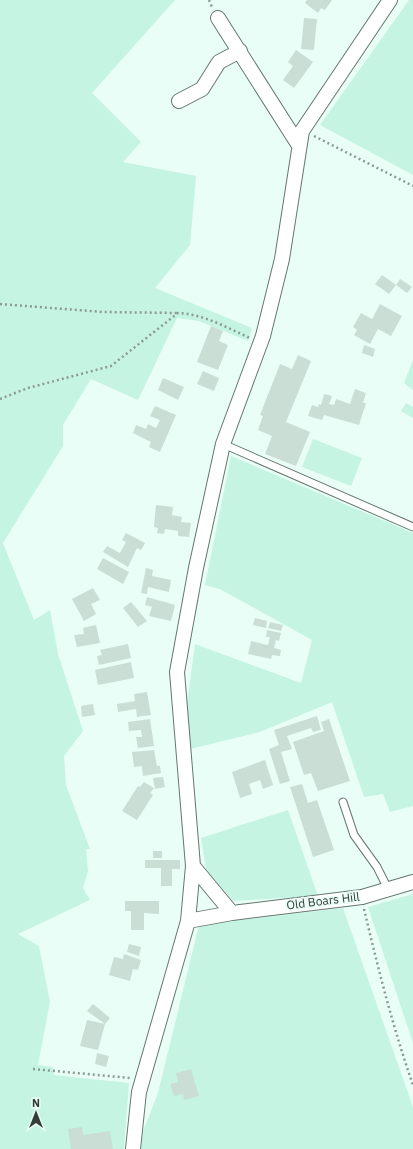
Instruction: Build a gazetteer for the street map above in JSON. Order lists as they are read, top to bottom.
{
  "streets": {
    "street": ["Old Boars Hill"]
  },
  "north": "top"
}
